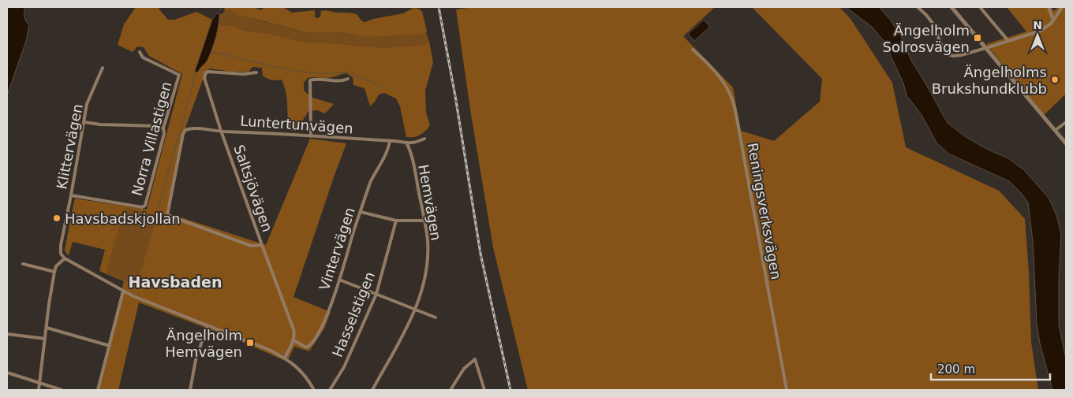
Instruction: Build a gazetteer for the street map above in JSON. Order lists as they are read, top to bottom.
{
  "streets": {
    "street": [
      "Luntertunvägen",
      "Norra Villastigen",
      "Klittervägen",
      "Saltsjövägen",
      "Hemvägen",
      "Reningsverksvägen",
      "Vintervägen",
      "Hasselstigen"
    ]
  },
  "crossings": [
    ["Luntertunvägen", "Saltsjövägen"],
    ["Luntertunvägen", "Hemvägen"],
    ["Luntertunvägen", "Vintervägen"],
    ["Norra Villastigen", "Klittervägen"],
    ["Saltsjövägen", "Vintervägen"]
  ],
  "districts": ["Havsbaden"],
  "places": {
    "transit": ["Ängelholm Solrosvägen", "Ängelholm Hemvägen"],
    "other": ["Ängelholms Brukshundklubb", "Havsbadskjollan"]
  },
  "scale_bar": "200 m",
  "north": "top"
}
